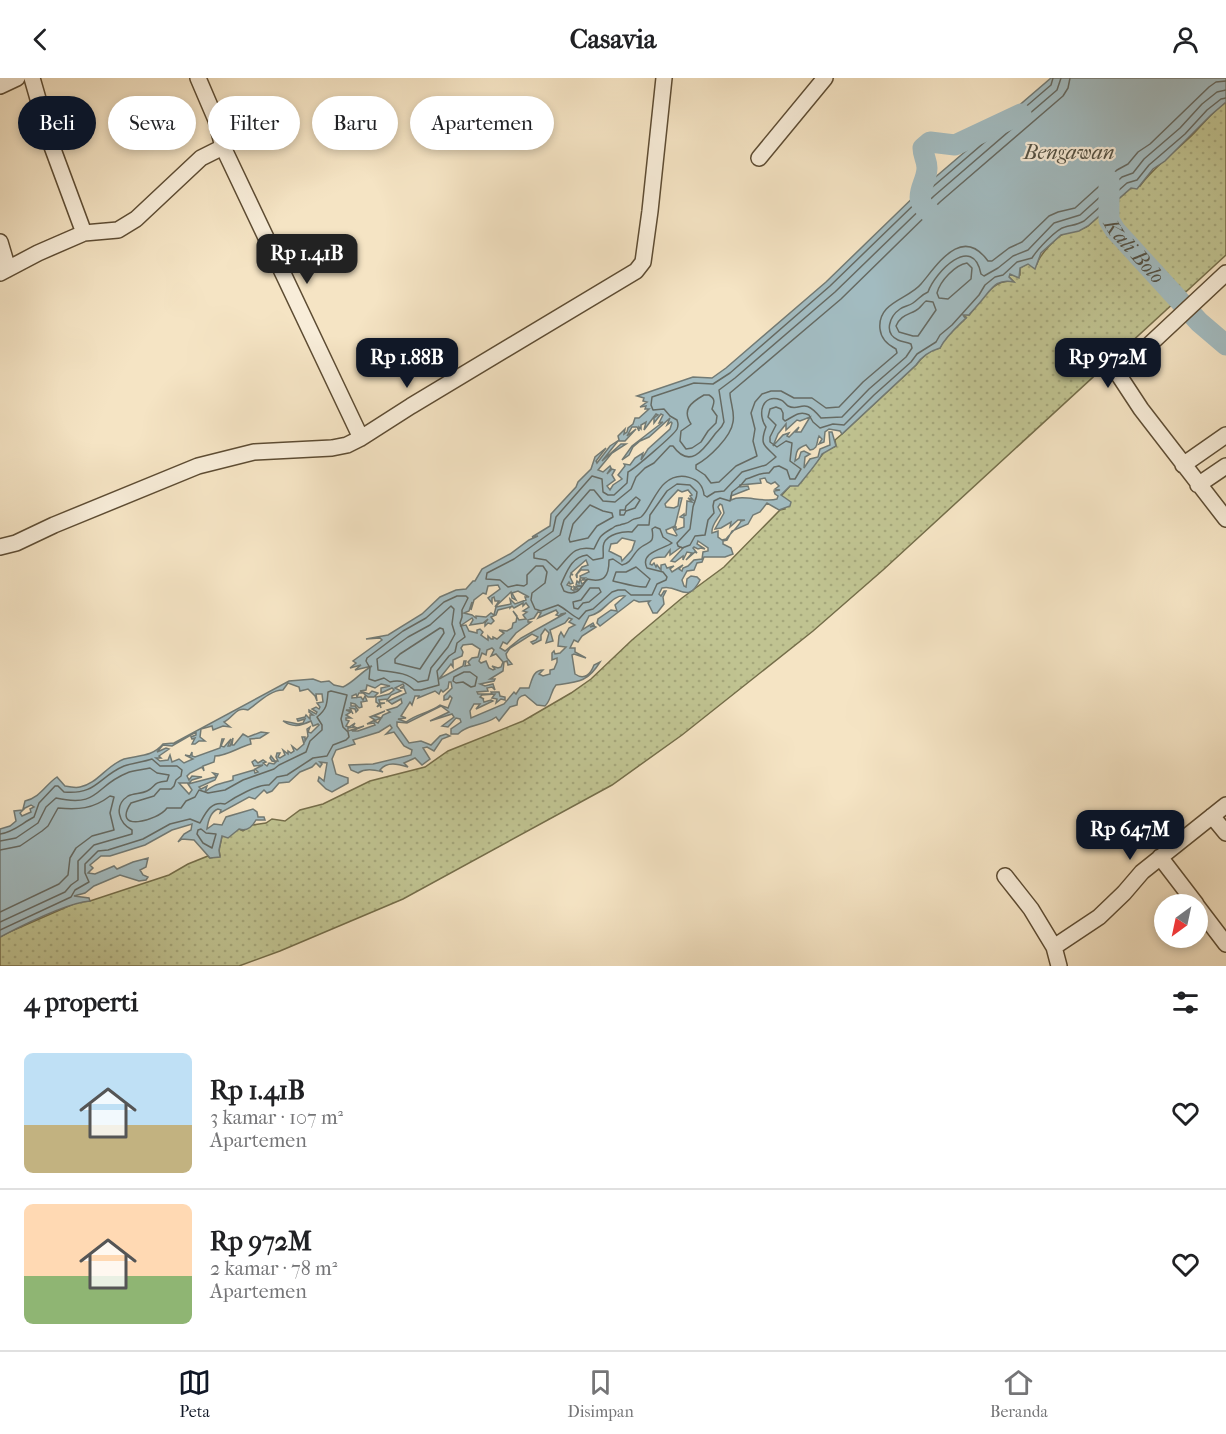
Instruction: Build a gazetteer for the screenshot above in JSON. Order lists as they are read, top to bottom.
{
  "water": ["Bengawan", "Kali Bolo"],
  "north": "bottom left",
  "page": {
    "header": "Casavia",
    "chip": [
      "Beli",
      "Sewa",
      "Filter",
      "Baru",
      "Apartemen"
    ],
    "price": [
      "Rp 1.41B",
      "Rp 1.88B",
      "Rp 972M",
      "Rp 647M"
    ],
    "heading": "4 properti",
    "list": [
      {
        "name": "Rp 1.41B",
        "note": "3 kamar · 107 m² · Apartemen"
      },
      {
        "name": "Rp 972M",
        "note": "2 kamar · 78 m² · Apartemen"
      }
    ],
    "tabs": ["Peta", "Disimpan", "Beranda"]
  }
}
